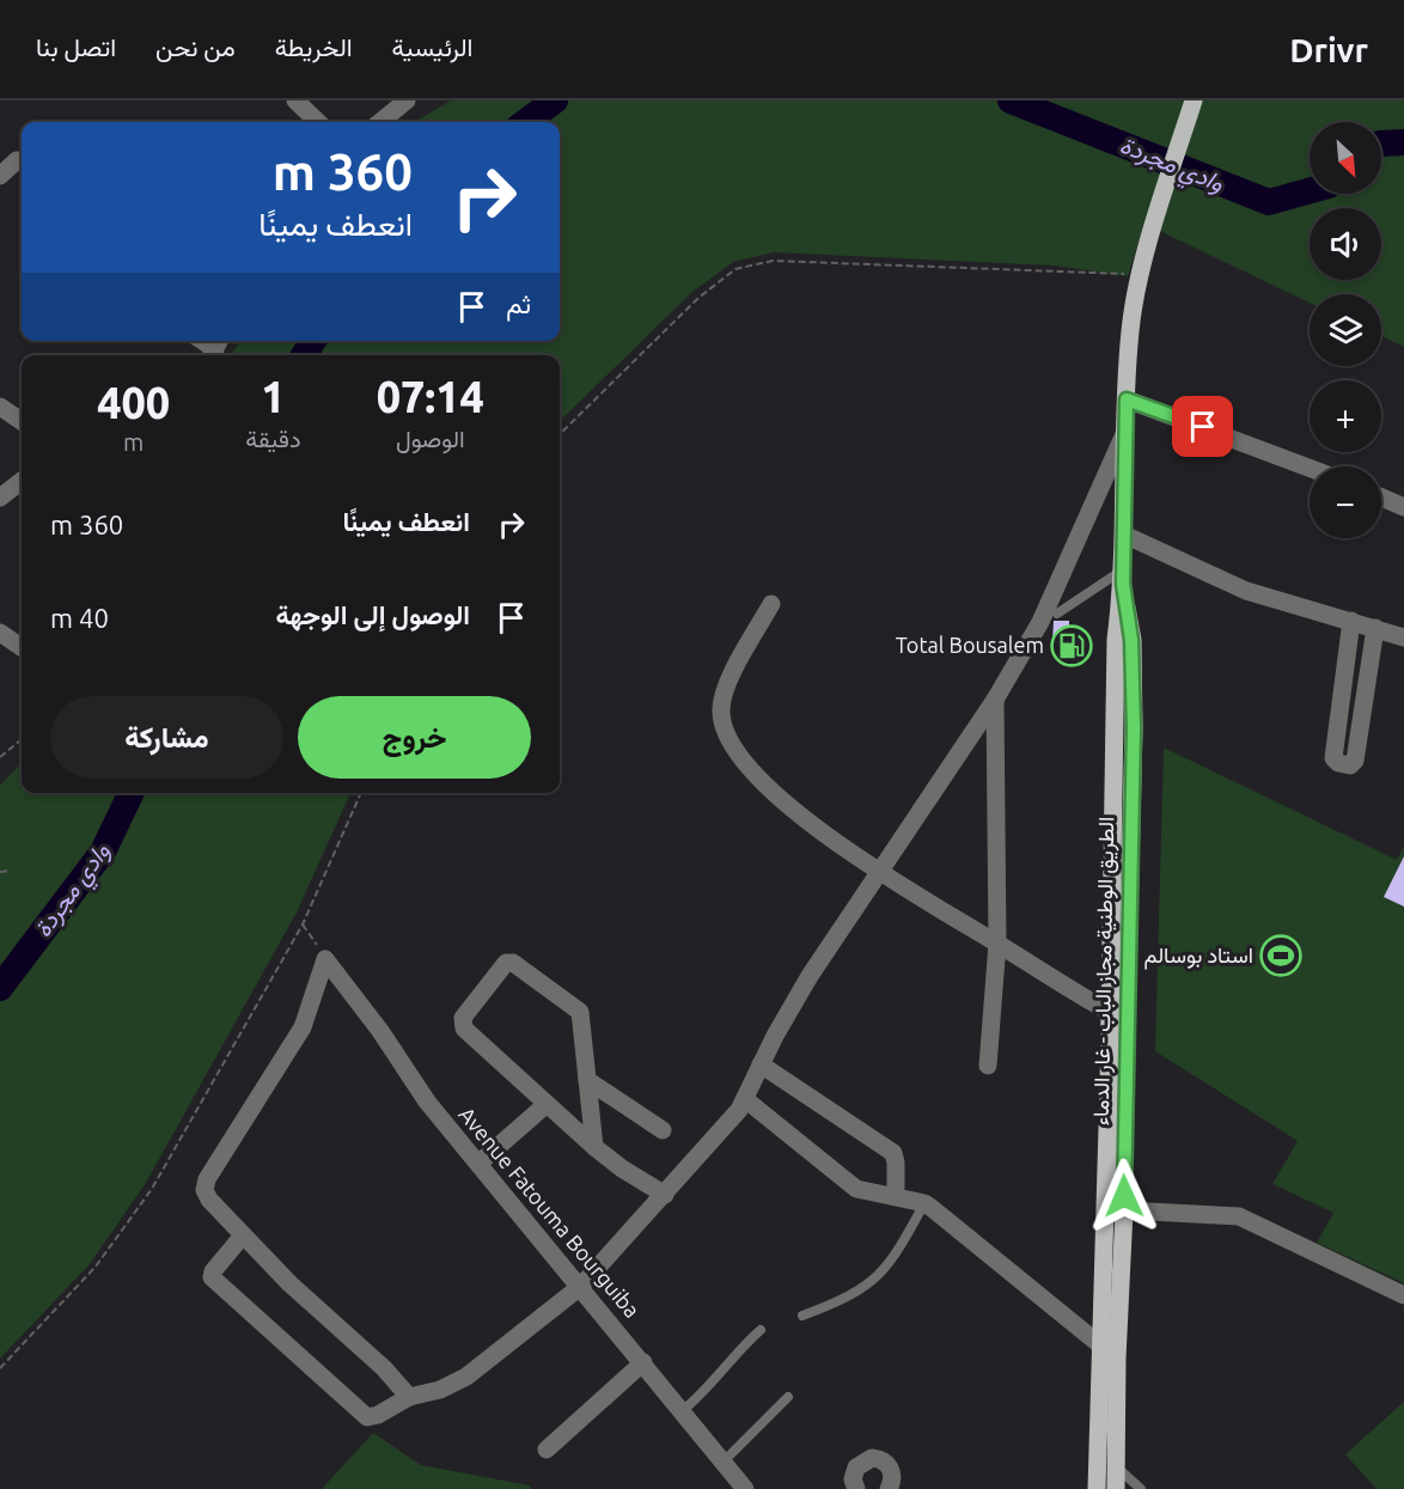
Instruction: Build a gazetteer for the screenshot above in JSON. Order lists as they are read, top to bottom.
{
  "streets": {
    "main road": ["الطريق الوطنية مجاز الباب - غار الدماء"],
    "street": ["Avenue Fatouma Bourguiba"]
  },
  "water": ["وادي مجردة"],
  "places": {
    "fuel station": ["Total Bousalem"],
    "sports": ["استاد بوسالم"]
  },
  "north": "bottom right",
  "page": {
    "header": "Drivr",
    "nav": [
      "الرئيسية",
      "الخريطة",
      "من نحن",
      "اتصل بنا"
    ],
    "map_buttons": ["+", "−"],
    "turn": ["360 m", "انعطف يمينًا"],
    "then": "ثم",
    "eta": [
      "07:14",
      "الوصول",
      "1",
      "دقيقة",
      "400",
      "m"
    ],
    "list": [
      {
        "name": "انعطف يمينًا",
        "value": "360 m"
      },
      {
        "name": "الوصول إلى الوجهة",
        "value": "40 m"
      }
    ],
    "buttons": ["خروج", "مشاركة"]
  }
}
